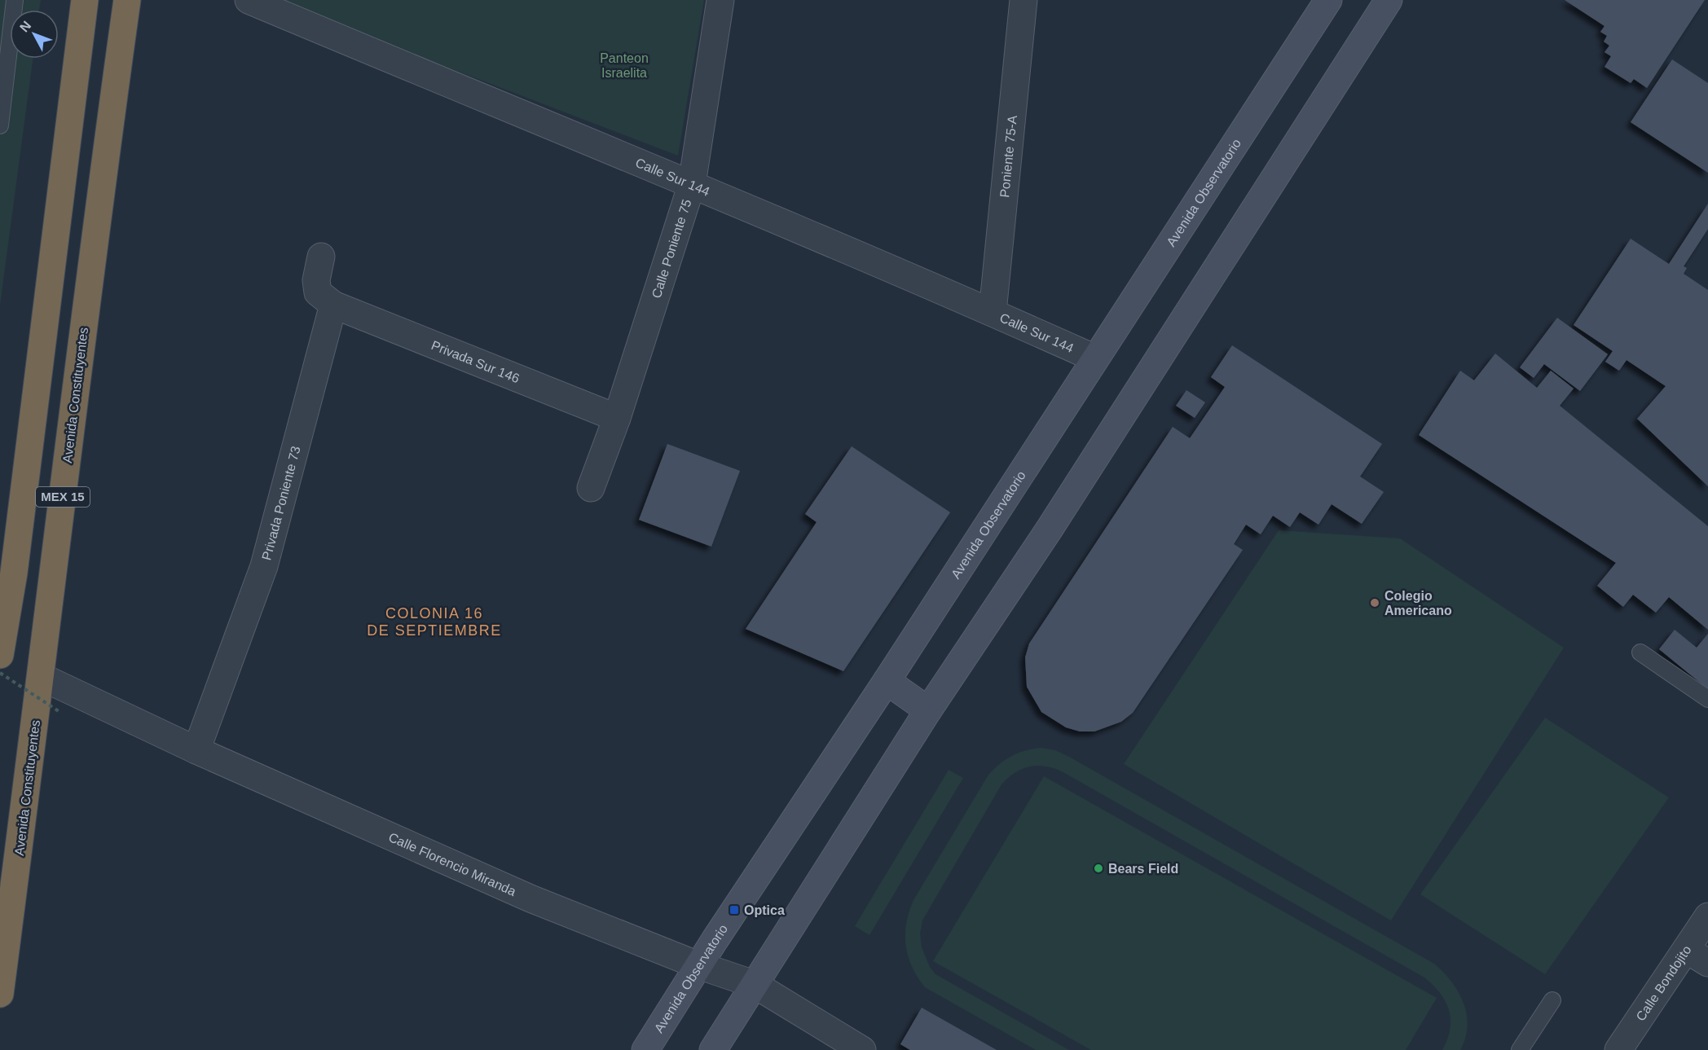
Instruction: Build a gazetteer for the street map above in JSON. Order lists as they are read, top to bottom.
{
  "streets": {
    "highway": ["Avenida Constituyentes", "MEX 15"],
    "main road": ["Avenida Observatorio"],
    "street": [
      "Poniente 75-A",
      "Calle Sur 144",
      "Calle Poniente 75",
      "Privada Sur 146",
      "Privada Poniente 73",
      "Calle Florencio Miranda",
      "Calle Bondojito"
    ]
  },
  "crossings": [
    ["Poniente 75-A", "Calle Sur 144"],
    ["Calle Sur 144", "Avenida Observatorio"],
    ["Calle Sur 144", "Calle Poniente 75"],
    ["Avenida Observatorio", "Calle Florencio Miranda"],
    ["Calle Poniente 75", "Privada Sur 146"],
    ["Privada Sur 146", "Privada Poniente 73"],
    ["Avenida Constituyentes", "Calle Florencio Miranda"],
    ["Privada Poniente 73", "Calle Florencio Miranda"]
  ],
  "districts": ["COLONIA 16 DE SEPTIEMBRE"],
  "parks": ["Panteon Israelita"],
  "places": {
    "other": ["Colegio Americano", "Bears Field"],
    "transit": ["Optica"]
  },
  "north": "top left"
}
